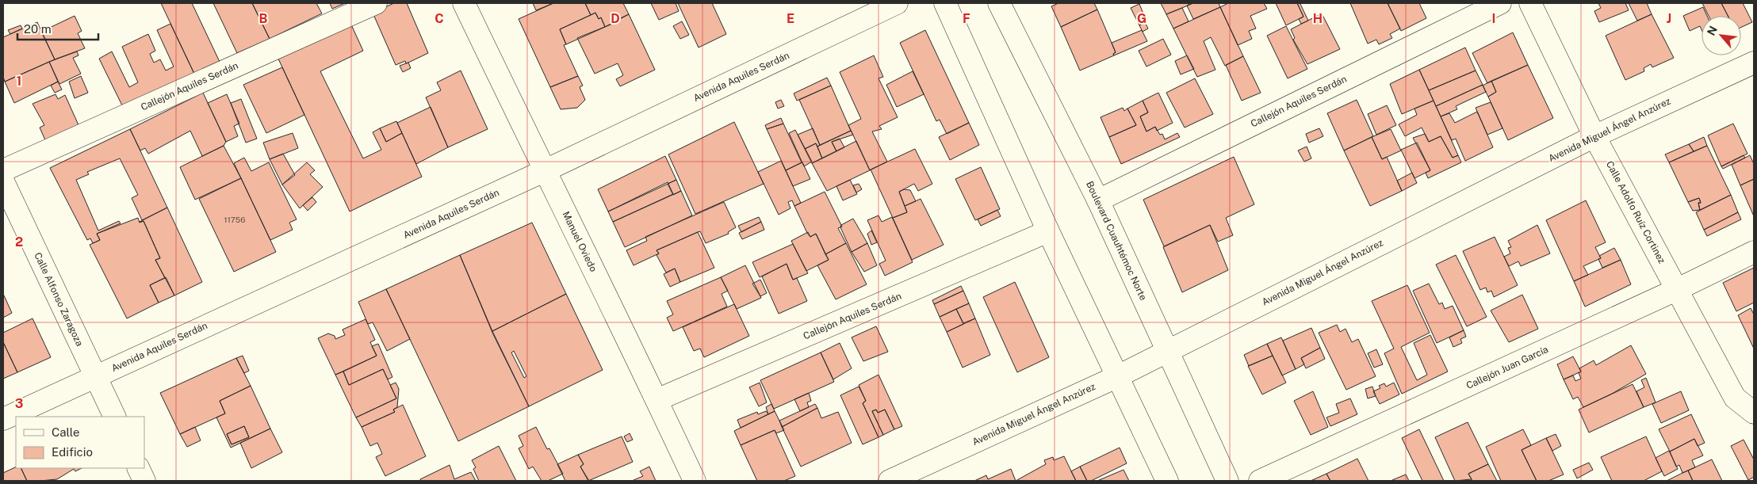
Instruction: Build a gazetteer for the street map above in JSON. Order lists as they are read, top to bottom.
{
  "streets": {
    "street": [
      "Avenida Aquiles Serdán",
      "Callejón Aquiles Serdán",
      "Avenida Miguel Ángel Anzúrez",
      "Calle Adolfo Ruíz Cortinez",
      "Boulevard Cuauhtémoc Norte",
      "Manuel Oviedo",
      "Calle Alfonso Zaragoza",
      "Callejón Juan García"
    ]
  },
  "crossings": [
    ["Avenida Aquiles Serdán", "Manuel Oviedo"],
    ["Avenida Aquiles Serdán", "Calle Alfonso Zaragoza"],
    ["Callejón Aquiles Serdán", "Boulevard Cuauhtémoc Norte"],
    ["Callejón Aquiles Serdán", "Manuel Oviedo"],
    ["Avenida Miguel Ángel Anzúrez", "Calle Adolfo Ruíz Cortinez"],
    ["Avenida Miguel Ángel Anzúrez", "Boulevard Cuauhtémoc Norte"],
    ["Calle Adolfo Ruíz Cortinez", "Callejón Juan García"]
  ],
  "house_numbers": ["11756"],
  "legend": ["Calle", "Edificio"],
  "scale_bar": "20 m",
  "north": "top left",
  "grid": {
    "columns": [
      "B",
      "C",
      "D",
      "E",
      "F",
      "G",
      "H",
      "I",
      "J"
    ],
    "rows": ["1", "2", "3"]
  }
}
